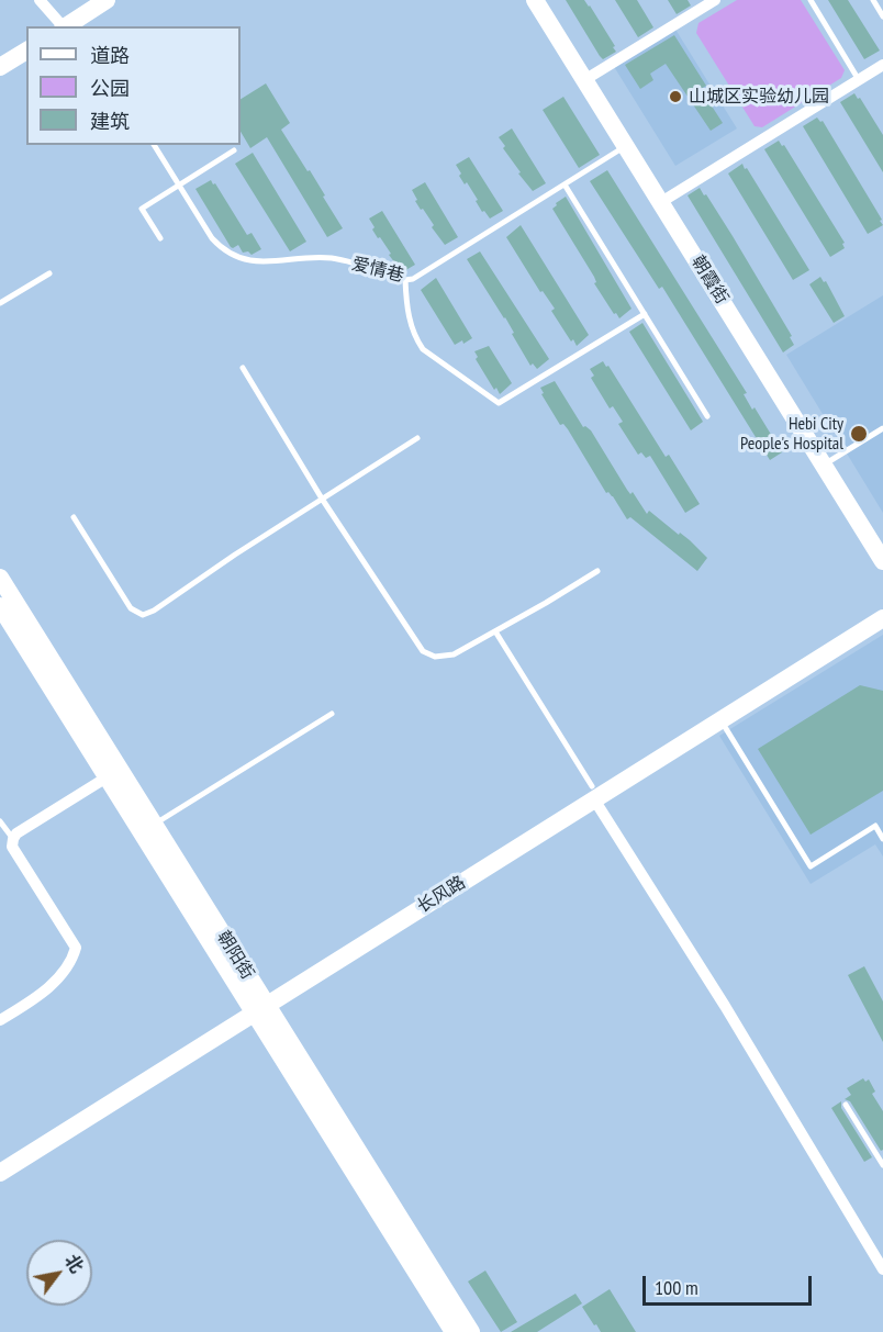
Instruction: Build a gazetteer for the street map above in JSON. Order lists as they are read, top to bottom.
{
  "streets": {
    "main road": ["朝霞街", "长风路", "朝阳街"],
    "lane": ["爱情巷"]
  },
  "crossings": [
    ["爱情巷", "朝霞街"],
    ["长风路", "朝阳街"]
  ],
  "places": ["山城区实验幼儿园", "Hebi City People's Hospital"],
  "legend": ["道路", "公园", "建筑"],
  "scale_bar": "100 m",
  "north": "top right"
}
